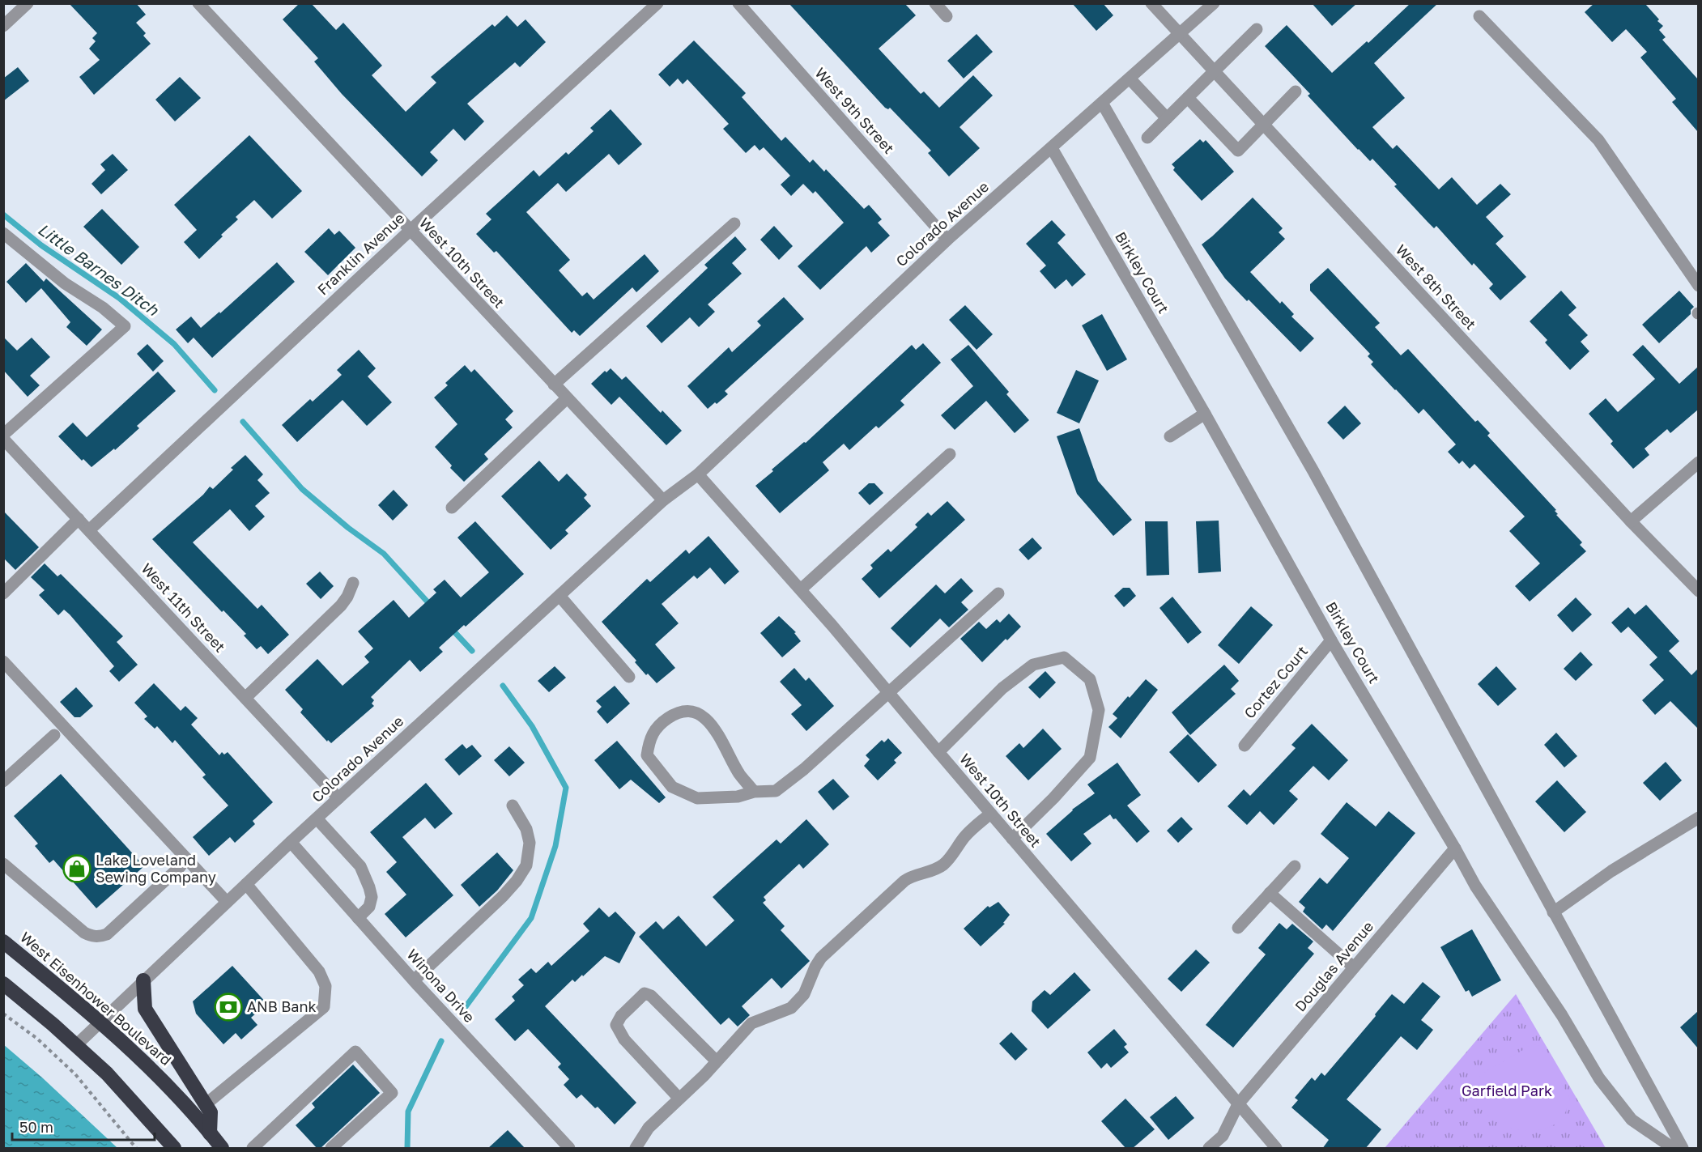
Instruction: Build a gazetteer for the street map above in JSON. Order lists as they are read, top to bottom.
{
  "streets": {
    "highway": ["West Eisenhower Boulevard"],
    "street": [
      "West 9th Street",
      "Colorado Avenue",
      "Franklin Avenue",
      "West 10th Street",
      "Birkley Court",
      "West 8th Street",
      "West 11th Street",
      "Cortez Court",
      "Douglas Avenue",
      "Winona Drive"
    ]
  },
  "crossings": [
    ["West 9th Street", "Colorado Avenue"],
    ["Colorado Avenue", "West 10th Street"],
    ["Colorado Avenue", "Birkley Court"],
    ["Colorado Avenue", "West 8th Street"],
    ["Colorado Avenue", "West 11th Street"],
    ["Colorado Avenue", "Winona Drive"],
    ["Colorado Avenue", "West Eisenhower Boulevard"],
    ["Franklin Avenue", "West 10th Street"],
    ["Franklin Avenue", "West 11th Street"],
    ["West 10th Street", "Douglas Avenue"],
    ["Birkley Court", "Cortez Court"],
    ["Birkley Court", "Douglas Avenue"]
  ],
  "water": ["Little Barnes Ditch"],
  "parks": ["Garfield Park"],
  "places": {
    "shop": ["Lake Loveland Sewing Company"],
    "bank": ["ANB Bank"]
  },
  "scale_bar": "50 m"
}
